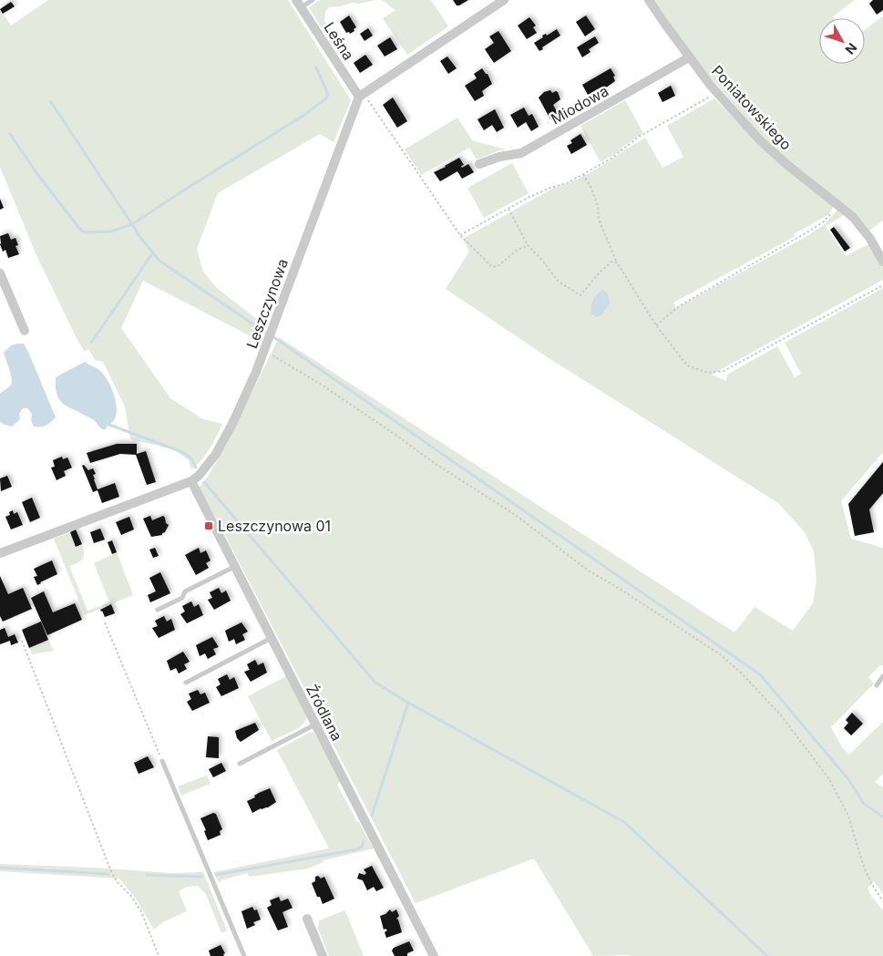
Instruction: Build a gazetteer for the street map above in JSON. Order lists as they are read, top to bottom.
{
  "streets": {
    "street": [
      "Leśna",
      "Miodowa",
      "Poniatowskiego",
      "Leszczynowa",
      "Źródlana"
    ]
  },
  "crossings": [
    ["Leśna", "Leszczynowa"],
    ["Miodowa", "Poniatowskiego"],
    ["Leszczynowa", "Źródlana"]
  ],
  "places": {
    "transit": ["Leszczynowa 01"]
  },
  "north": "bottom right"
}
